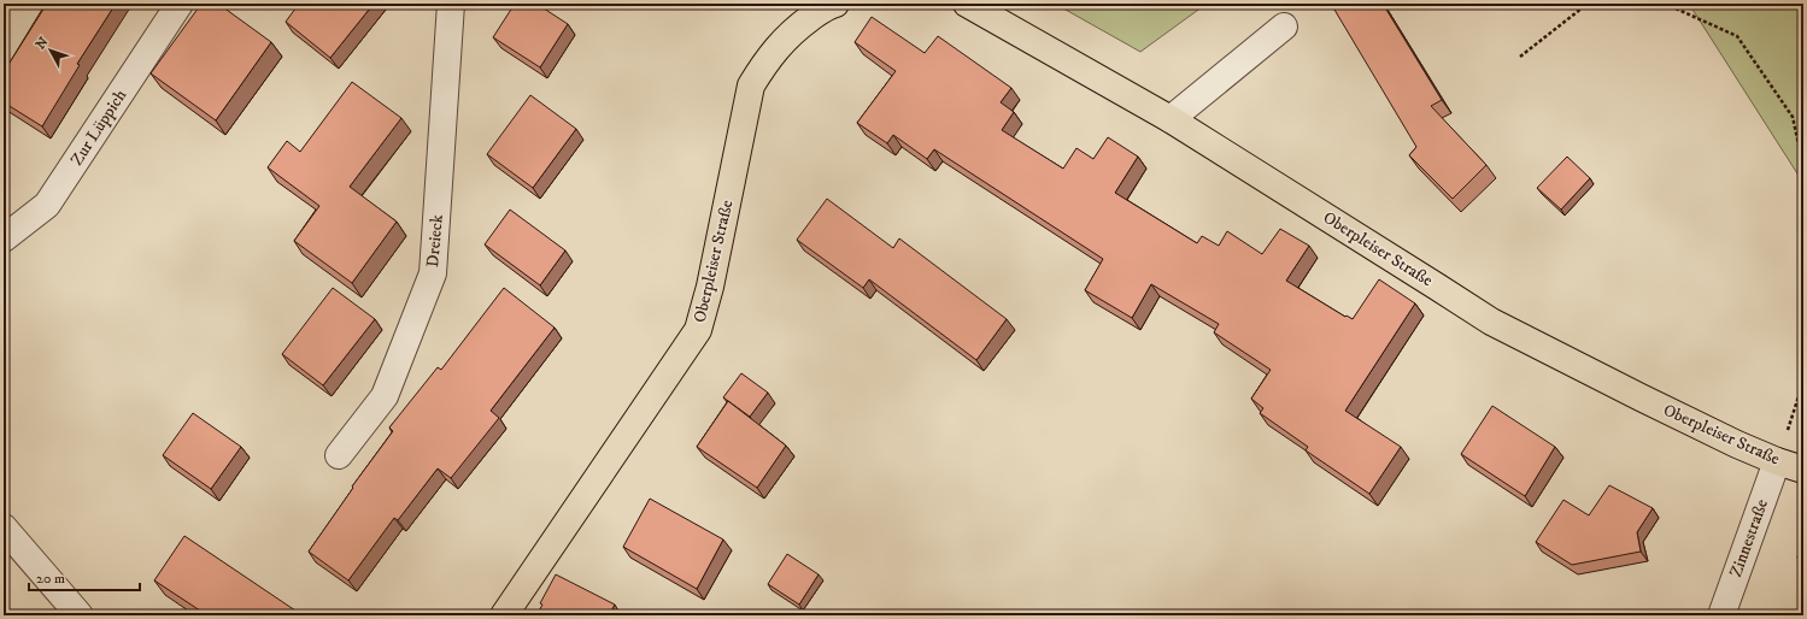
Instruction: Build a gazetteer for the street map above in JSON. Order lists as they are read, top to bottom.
{
  "streets": {
    "main road": ["Oberpleiser Straße"],
    "street": ["Zur Lüppich", "Dreieck", "Zinnestraße"]
  },
  "crossings": [
    ["Oberpleiser Straße", "Zinnestraße"]
  ],
  "scale_bar": "20 m",
  "north": "top left"
}
